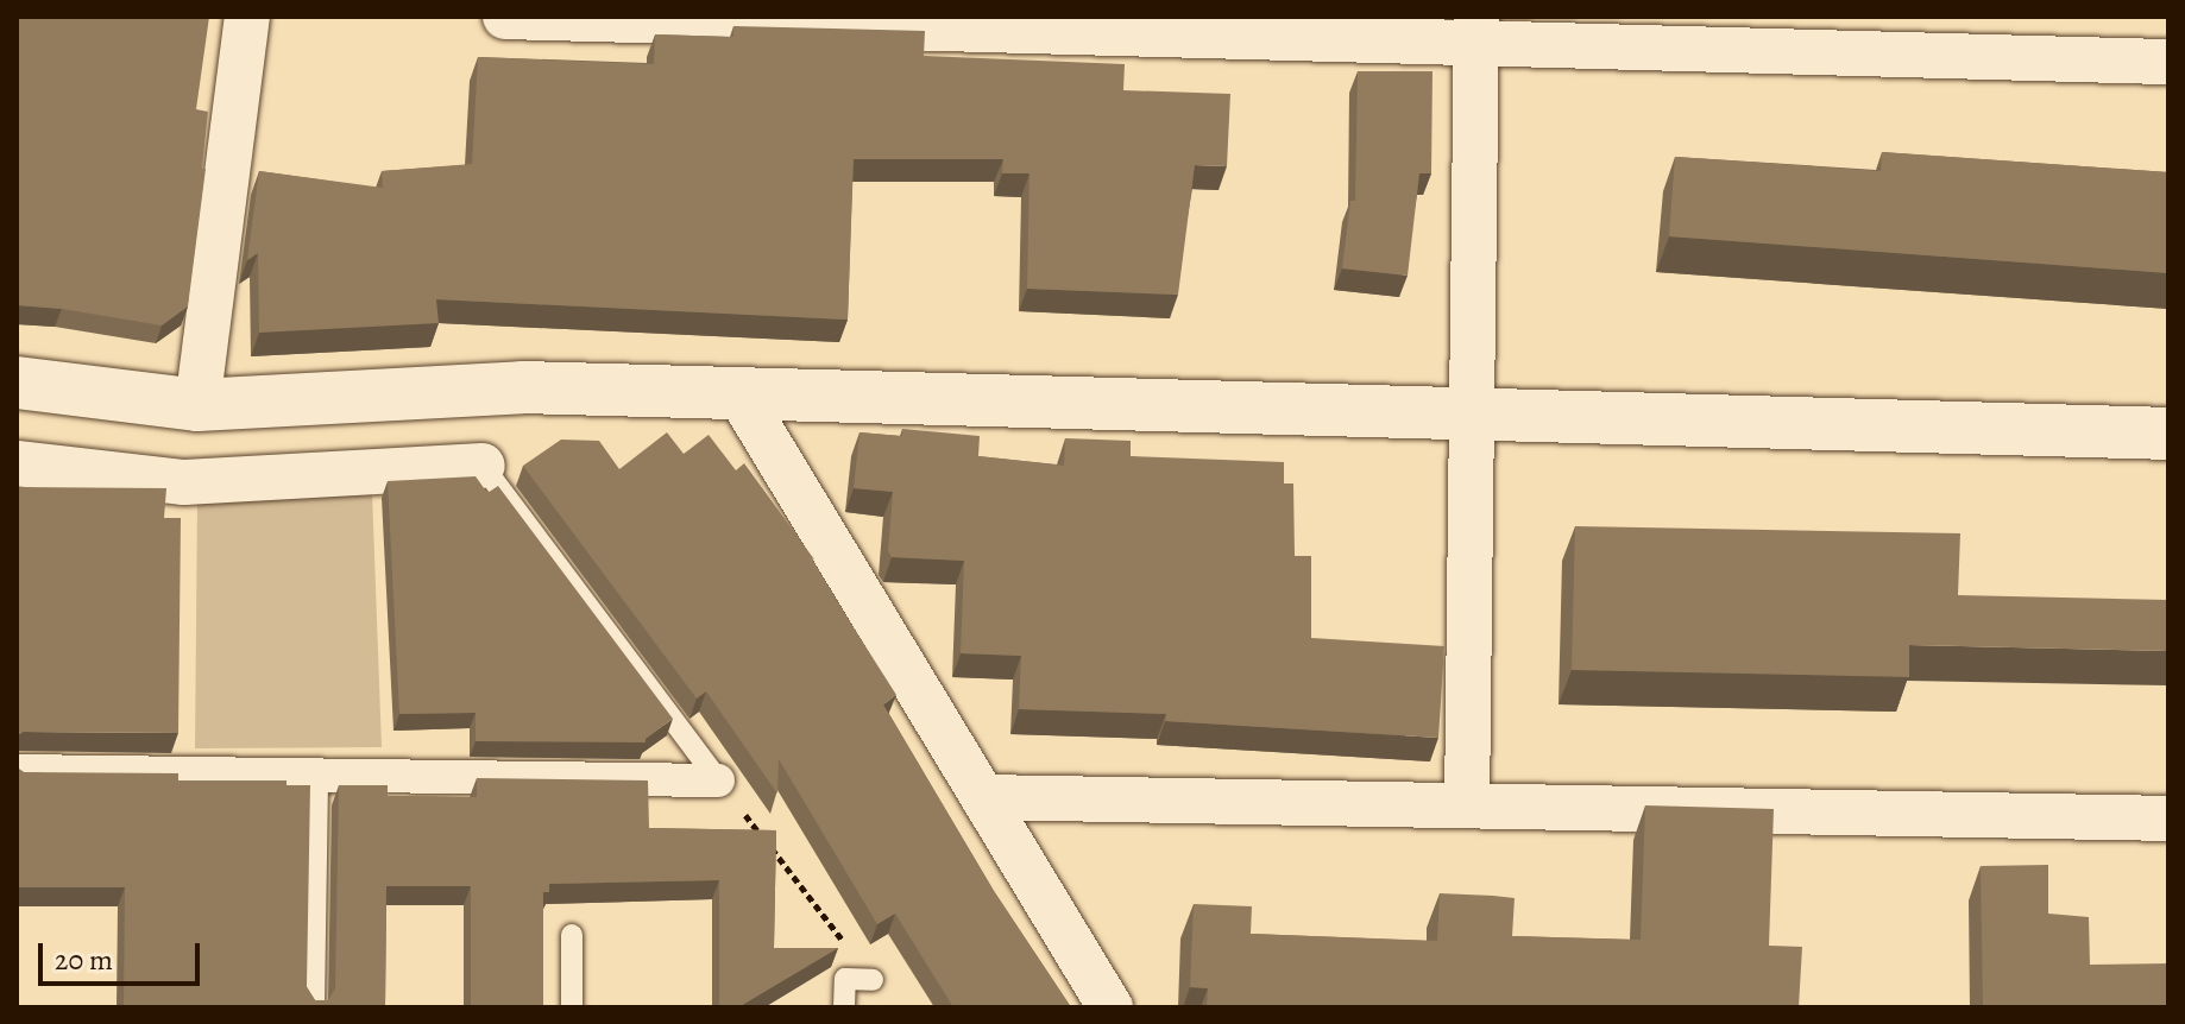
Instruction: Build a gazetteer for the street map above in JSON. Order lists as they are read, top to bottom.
{
  "scale_bar": "20 m"
}
